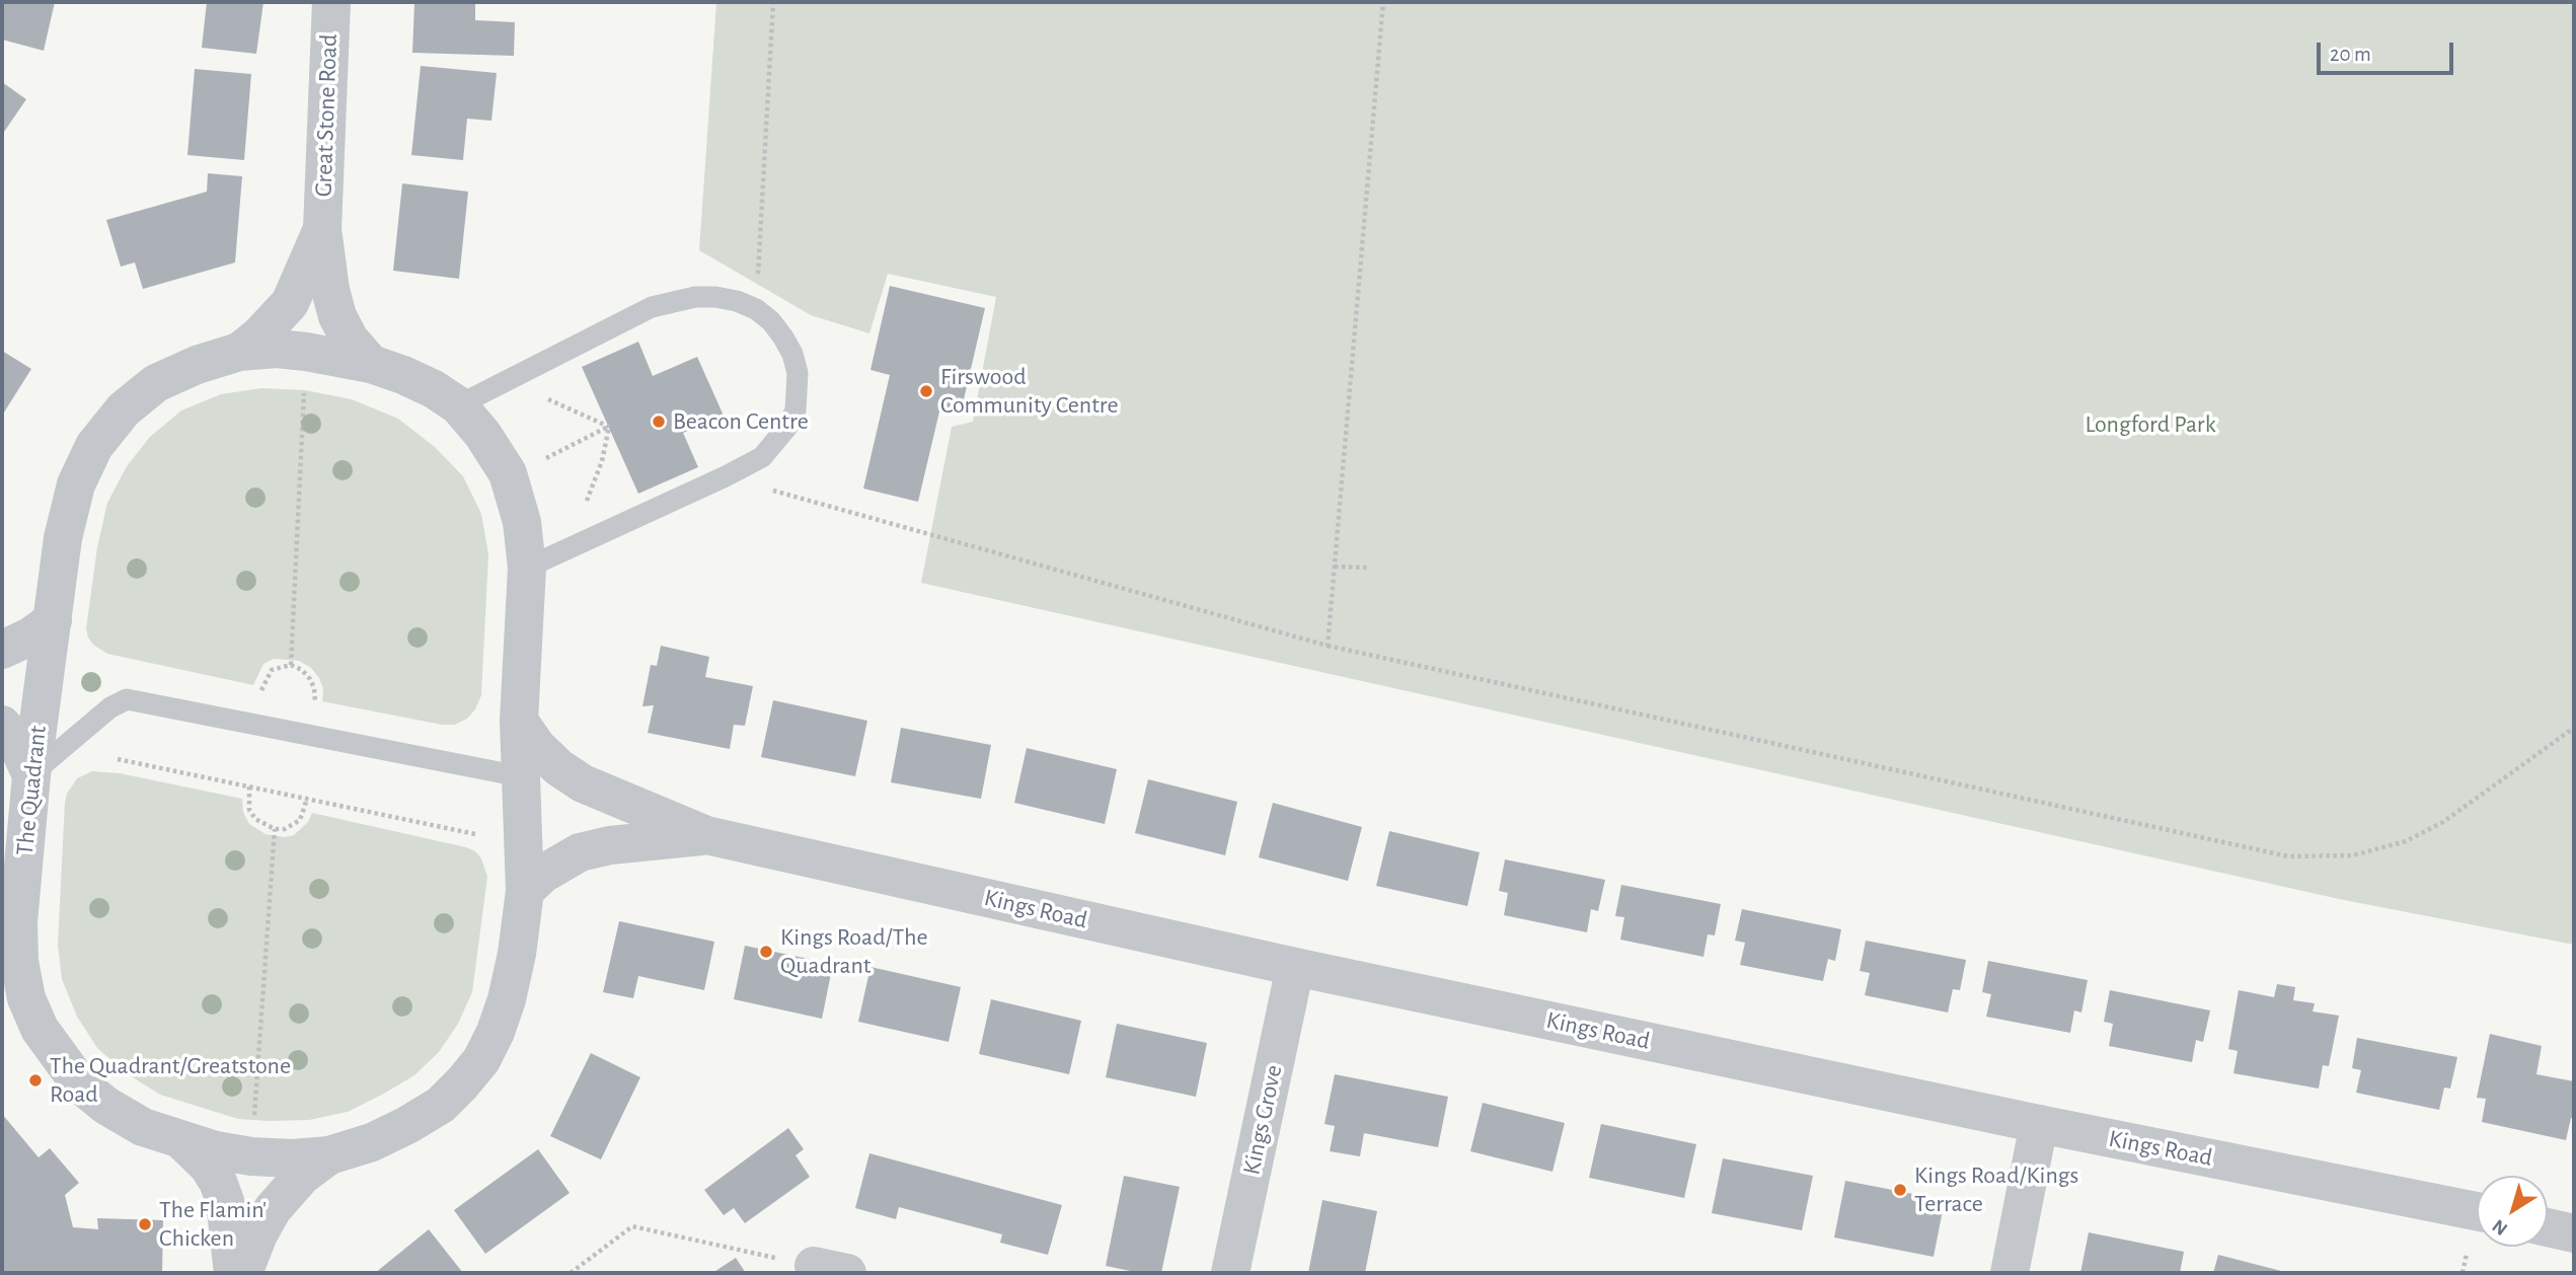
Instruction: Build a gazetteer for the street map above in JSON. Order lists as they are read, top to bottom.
{
  "streets": {
    "street": [
      "Great Stone Road",
      "The Quadrant",
      "Kings Road",
      "Kings Grove"
    ]
  },
  "crossings": [
    ["Great Stone Road", "The Quadrant"],
    ["The Quadrant", "Kings Road"],
    ["Kings Road", "Kings Grove"]
  ],
  "parks": ["Longford Park"],
  "places": [
    "Firswood Community Centre",
    "Beacon Centre",
    "Kings Road/The Quadrant",
    "The Quadrant/Greatstone Road",
    "Kings Road/Kings Terrace",
    "The Flamin' Chicken"
  ],
  "scale_bar": "20 m",
  "north": "bottom left"
}
